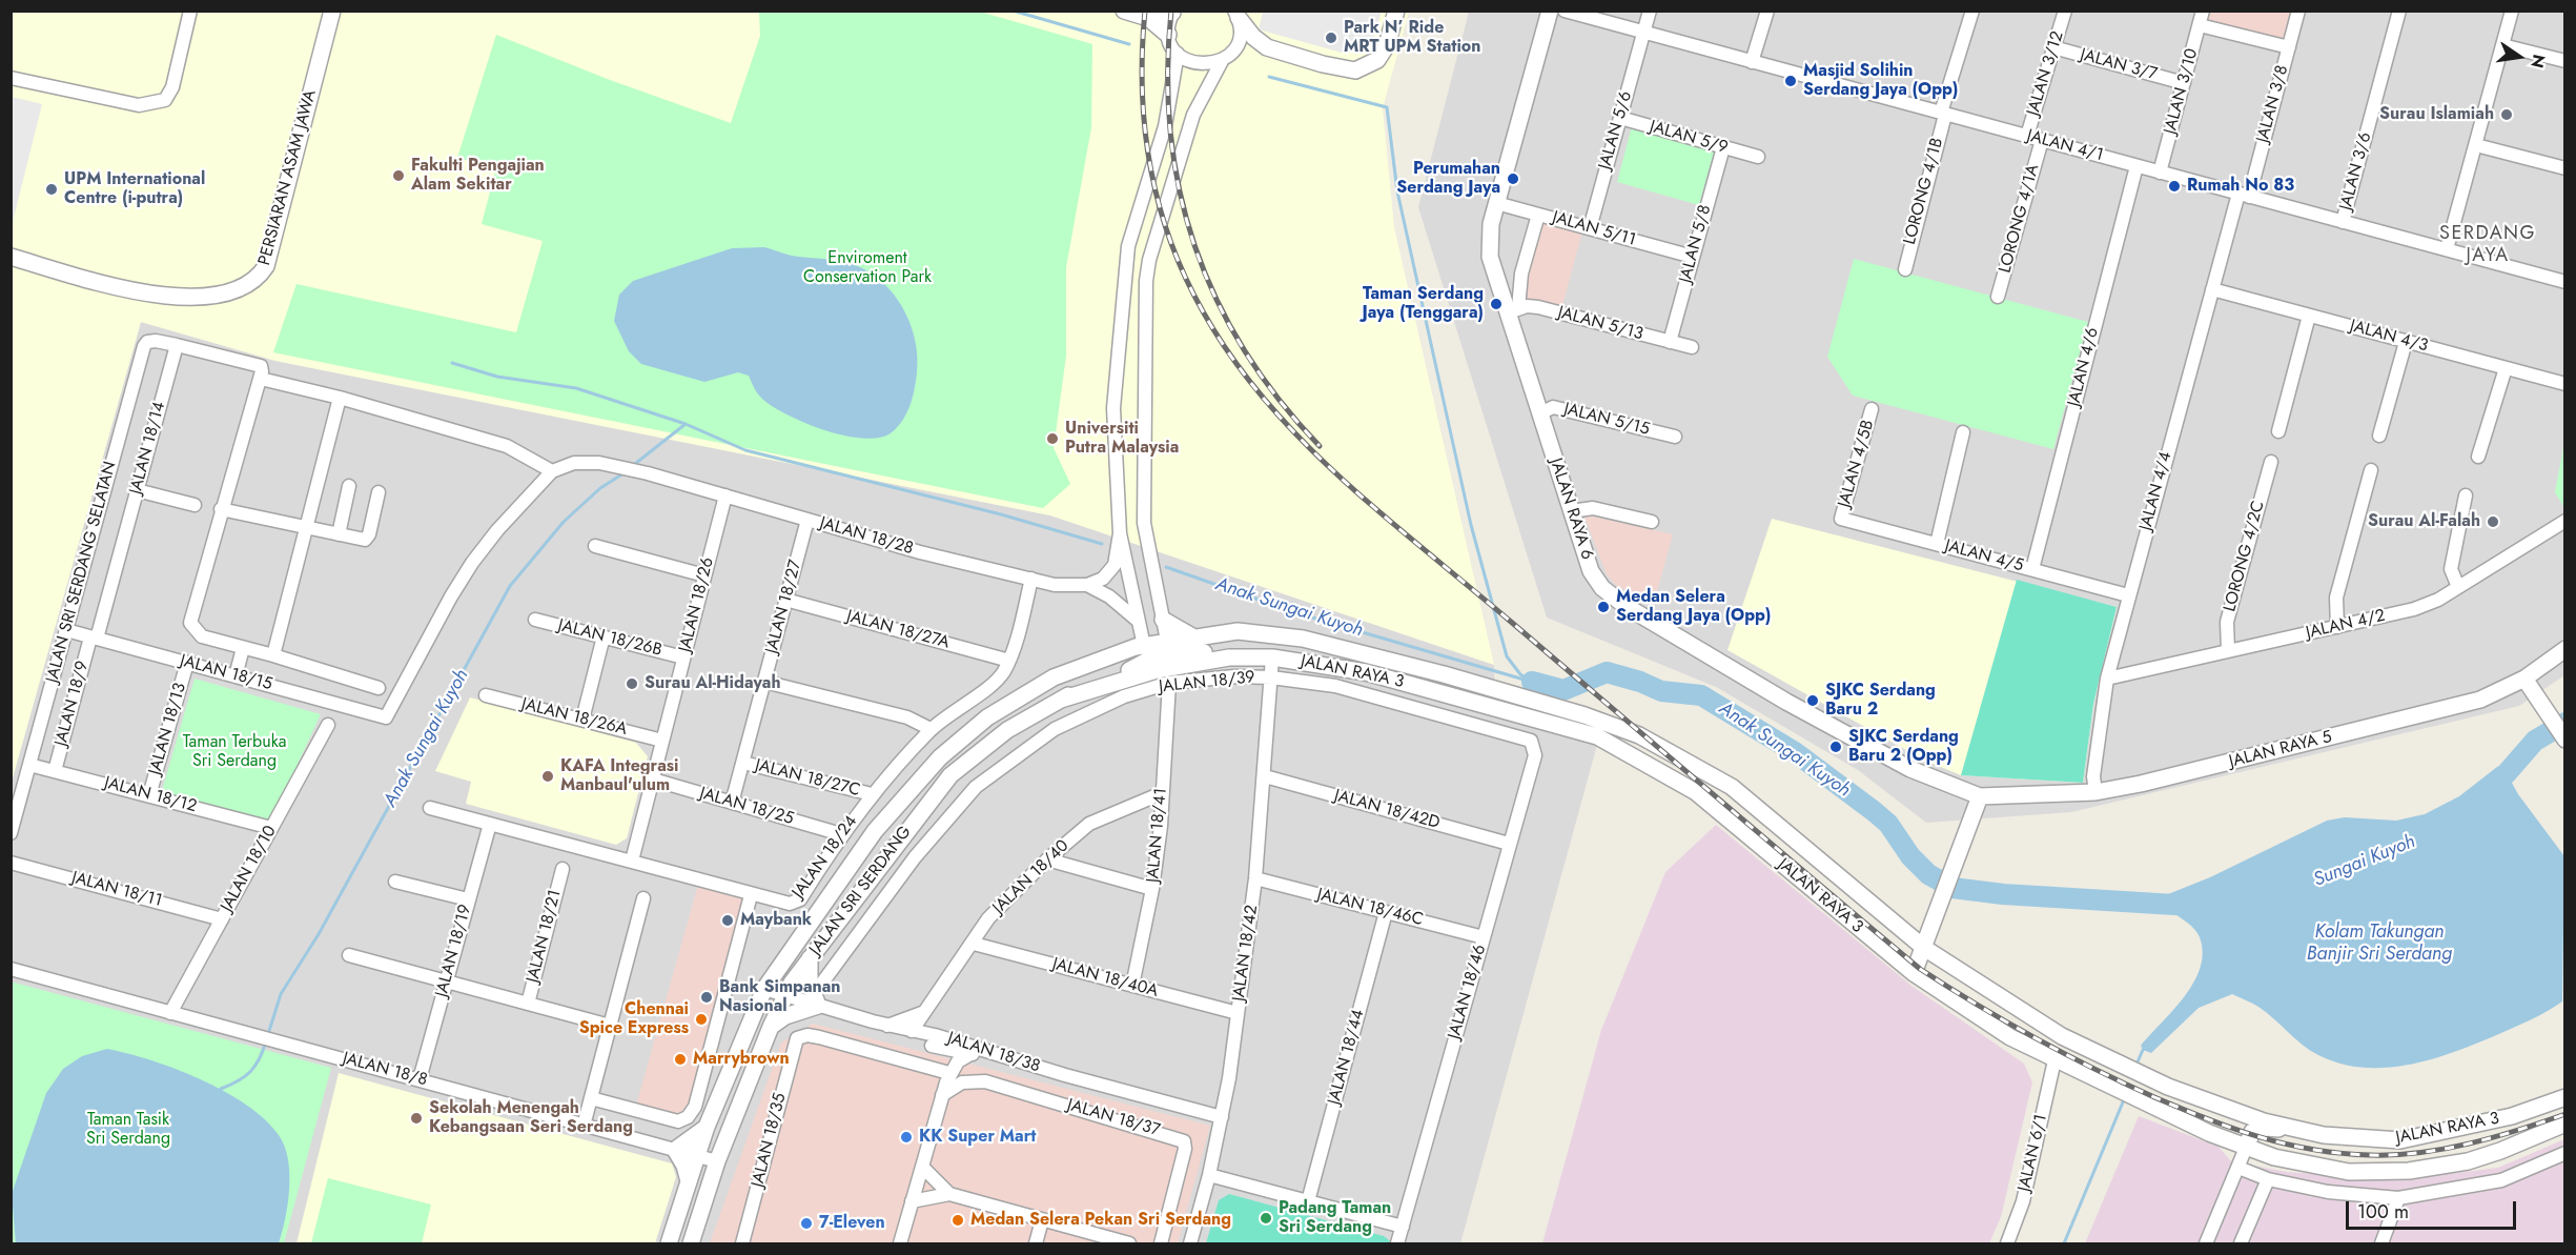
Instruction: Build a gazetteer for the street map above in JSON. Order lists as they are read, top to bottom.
{
  "streets": {
    "street": [
      "JALAN 3/7",
      "JALAN 3/12",
      "JALAN 3/10",
      "JALAN 3/8",
      "JALAN 5/6",
      "JALAN 5/9",
      "JALAN 4/1",
      "JALAN 3/6",
      "PERSIARAN ASAM JAWA",
      "LORONG 4/1B",
      "LORONG 4/1A",
      "JALAN 5/11",
      "JALAN 5/8",
      "JALAN 5/13",
      "JALAN 4/3",
      "JALAN 4/6",
      "JALAN 5/15",
      "JALAN 18/14",
      "JALAN 4/5B",
      "JALAN 4/4",
      "JALAN RAYA 6",
      "JALAN 18/28",
      "JALAN 4/5",
      "LORONG 4/2C",
      "JALAN SRI SERDANG SELATAN",
      "JALAN 18/26",
      "JALAN 18/27",
      "JALAN 4/2",
      "JALAN 18/27A",
      "JALAN 18/26B",
      "JALAN RAYA 3",
      "JALAN 18/15",
      "JALAN 18/39",
      "JALAN 18/9",
      "JALAN 18/26A",
      "JALAN 18/13",
      "JALAN RAYA 5",
      "JALAN 18/27C",
      "JALAN 18/12",
      "JALAN 18/25",
      "JALAN 18/42D",
      "JALAN 18/41",
      "JALAN 18/24",
      "JALAN 18/10",
      "JALAN 18/40",
      "JALAN 18/11",
      "JALAN SRI SERDANG",
      "JALAN 18/46C",
      "JALAN 18/21",
      "JALAN 18/19",
      "JALAN 18/42",
      "JALAN 18/40A",
      "JALAN 18/46",
      "JALAN 18/38",
      "JALAN 18/44",
      "JALAN 18/8",
      "JALAN 18/37",
      "JALAN 18/35",
      "JALAN 6/1"
    ]
  },
  "crossings": [
    ["JALAN 3/7", "JALAN 3/12"],
    ["JALAN 3/7", "JALAN 3/10"],
    ["JALAN 3/12", "JALAN 4/1"],
    ["JALAN 3/10", "JALAN 4/1"],
    ["JALAN 3/8", "JALAN 4/1"],
    ["JALAN 3/8", "JALAN 4/4"],
    ["JALAN 5/6", "JALAN 5/9"],
    ["JALAN 5/6", "JALAN 4/1"],
    ["JALAN 5/6", "JALAN 5/11"],
    ["JALAN 5/9", "JALAN 5/8"],
    ["JALAN 4/1", "JALAN 3/6"],
    ["JALAN 4/1", "LORONG 4/1B"],
    ["JALAN 4/1", "LORONG 4/1A"],
    ["JALAN 4/1", "JALAN 4/6"],
    ["JALAN 4/1", "JALAN 4/4"],
    ["JALAN 5/11", "JALAN 5/8"],
    ["JALAN 5/11", "JALAN RAYA 6"],
    ["JALAN 5/8", "JALAN 5/13"],
    ["JALAN 5/13", "JALAN RAYA 6"],
    ["JALAN 4/3", "JALAN 4/4"],
    ["JALAN 4/6", "JALAN 4/5"],
    ["JALAN 5/15", "JALAN RAYA 6"],
    ["JALAN 18/14", "JALAN SRI SERDANG SELATAN"],
    ["JALAN 18/14", "JALAN 18/15"],
    ["JALAN 18/14", "JALAN 18/9"],
    ["JALAN 4/5B", "JALAN 4/5"],
    ["JALAN 4/4", "JALAN 4/5"],
    ["JALAN 4/4", "JALAN 4/2"],
    ["JALAN 4/4", "JALAN RAYA 5"],
    ["JALAN RAYA 6", "JALAN RAYA 5"],
    ["JALAN 18/28", "JALAN 18/26"],
    ["JALAN 18/28", "JALAN 18/27"],
    ["JALAN 18/28", "JALAN 18/15"],
    ["JALAN 18/28", "JALAN 18/24"],
    ["LORONG 4/2C", "JALAN 4/2"],
    ["JALAN SRI SERDANG SELATAN", "JALAN 18/15"],
    ["JALAN SRI SERDANG SELATAN", "JALAN 18/12"],
    ["JALAN 18/26", "JALAN 18/26B"],
    ["JALAN 18/26", "JALAN 18/26A"],
    ["JALAN 18/26", "JALAN 18/25"],
    ["JALAN 18/26", "JALAN 18/24"],
    ["JALAN 18/27", "JALAN 18/27A"],
    ["JALAN 18/27", "JALAN 18/27C"],
    ["JALAN 18/27", "JALAN 18/25"],
    ["JALAN 18/27A", "JALAN 18/24"],
    ["JALAN RAYA 3", "JALAN SRI SERDANG"],
    ["JALAN RAYA 3", "JALAN 18/42"],
    ["JALAN RAYA 3", "JALAN 6/1"],
    ["JALAN 18/15", "JALAN 18/9"],
    ["JALAN 18/15", "JALAN 18/13"],
    ["JALAN 18/39", "JALAN 18/41"],
    ["JALAN 18/39", "JALAN 18/42"],
    ["JALAN 18/39", "JALAN 18/46"],
    ["JALAN 18/39", "JALAN 18/38"],
    ["JALAN 18/9", "JALAN 18/12"],
    ["JALAN 18/13", "JALAN 18/12"],
    ["JALAN 18/27C", "JALAN 18/24"],
    ["JALAN 18/12", "JALAN 18/10"],
    ["JALAN 18/25", "JALAN 18/24"],
    ["JALAN 18/42D", "JALAN 18/42"],
    ["JALAN 18/42D", "JALAN 18/46"],
    ["JALAN 18/41", "JALAN 18/40"],
    ["JALAN 18/41", "JALAN 18/40A"],
    ["JALAN 18/24", "JALAN 18/19"],
    ["JALAN 18/10", "JALAN 18/11"],
    ["JALAN 18/10", "JALAN 18/8"],
    ["JALAN 18/40", "JALAN 18/40A"],
    ["JALAN 18/40", "JALAN 18/38"],
    ["JALAN SRI SERDANG", "JALAN 18/38"],
    ["JALAN SRI SERDANG", "JALAN 18/8"],
    ["JALAN 18/46C", "JALAN 18/42"],
    ["JALAN 18/46C", "JALAN 18/46"],
    ["JALAN 18/46C", "JALAN 18/44"],
    ["JALAN 18/19", "JALAN 18/8"],
    ["JALAN 18/42", "JALAN 18/40A"],
    ["JALAN 18/42", "JALAN 18/38"],
    ["JALAN 18/37", "JALAN 18/35"]
  ],
  "districts": ["SERDANG JAYA"],
  "water": ["Anak Sungai Kuyoh", "Sungai Kuyoh", "Kolam Takungan Banjir Sri Serdang"],
  "parks": ["Enviroment Conservation Park", "Taman Terbuka Sri Serdang", "Taman Tasik Sri Serdang"],
  "places": [
    "Park N’ Ride MRT UPM Station",
    "Masjid Solihin Serdang Jaya (Opp)",
    "Surau Islamiah",
    "Fakulti Pengajian Alam Sekitar",
    "Perumahan Serdang Jaya",
    "Rumah No 83",
    "UPM International Centre (i-putra)",
    "Taman Serdang Jaya (Tenggara)",
    "Universiti Putra Malaysia",
    "Surau Al-Falah",
    "Medan Selera Serdang Jaya (Opp)",
    "Surau Al-Hidayah",
    "SJKC Serdang Baru 2",
    "SJKC Serdang Baru 2 (Opp)",
    "KAFA Integrasi Manbaul'ulum",
    "Maybank",
    "Bank Simpanan Nasional",
    "Chennai Spice Express",
    "Marrybrown",
    "Sekolah Menengah Kebangsaan Seri Serdang",
    "KK Super Mart",
    "Padang Taman Sri Serdang",
    "Medan Selera Pekan Sri Serdang",
    "7-Eleven"
  ],
  "scale_bar": "100 m",
  "north": "right"
}
